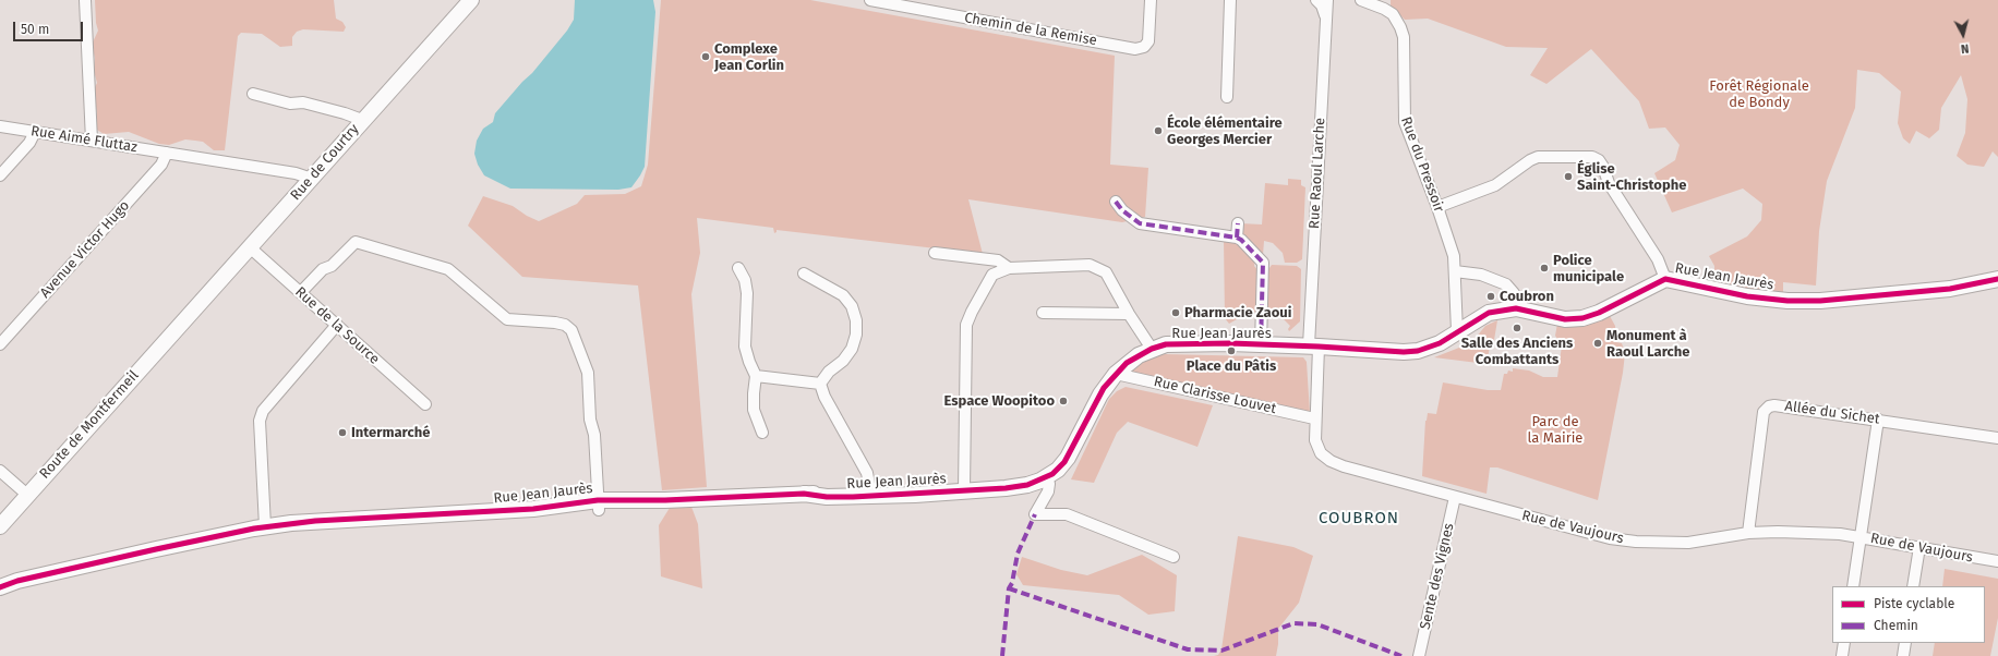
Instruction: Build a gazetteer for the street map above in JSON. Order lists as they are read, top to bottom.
{
  "streets": {
    "street": [
      "Chemin de la Remise",
      "Rue Aimé Fluttaz",
      "Rue de Courtry",
      "Rue du Pressoir",
      "Rue Raoul Larche",
      "Avenue Victor Hugo",
      "Rue Jean Jaurès",
      "Rue de la Source",
      "Rue Clarisse Louvet",
      "Allée du Sichet",
      "Route de Montfermeil",
      "Rue de Vaujours",
      "Sente des Vignes"
    ]
  },
  "crossings": [
    ["Rue Aimé Fluttaz", "Rue de Courtry"],
    ["Rue Aimé Fluttaz", "Avenue Victor Hugo"],
    ["Rue de Courtry", "Rue de la Source"],
    ["Rue de Courtry", "Route de Montfermeil"],
    ["Rue du Pressoir", "Rue Jean Jaurès"],
    ["Rue Raoul Larche", "Rue Jean Jaurès"],
    ["Rue Raoul Larche", "Rue Clarisse Louvet"],
    ["Rue Raoul Larche", "Rue de Vaujours"],
    ["Rue Jean Jaurès", "Rue Clarisse Louvet"],
    ["Rue Clarisse Louvet", "Rue de Vaujours"],
    ["Allée du Sichet", "Rue de Vaujours"],
    ["Rue de Vaujours", "Sente des Vignes"]
  ],
  "districts": ["COUBRON"],
  "parks": ["Forêt Régionale de Bondy", "Parc de la Mairie"],
  "places": [
    "Complexe Jean Corlin",
    "École élémentaire Georges Mercier",
    "Église Saint-Christophe",
    "Police municipale",
    "Coubron",
    "Pharmacie Zaoui",
    "Salle des Anciens Combattants",
    "Monument à Raoul Larche",
    "Place du Pâtis",
    "Espace Woopitoo",
    "Intermarché"
  ],
  "legend": ["Piste cyclable", "Chemin"],
  "scale_bar": "50 m",
  "north": "bottom"
}
